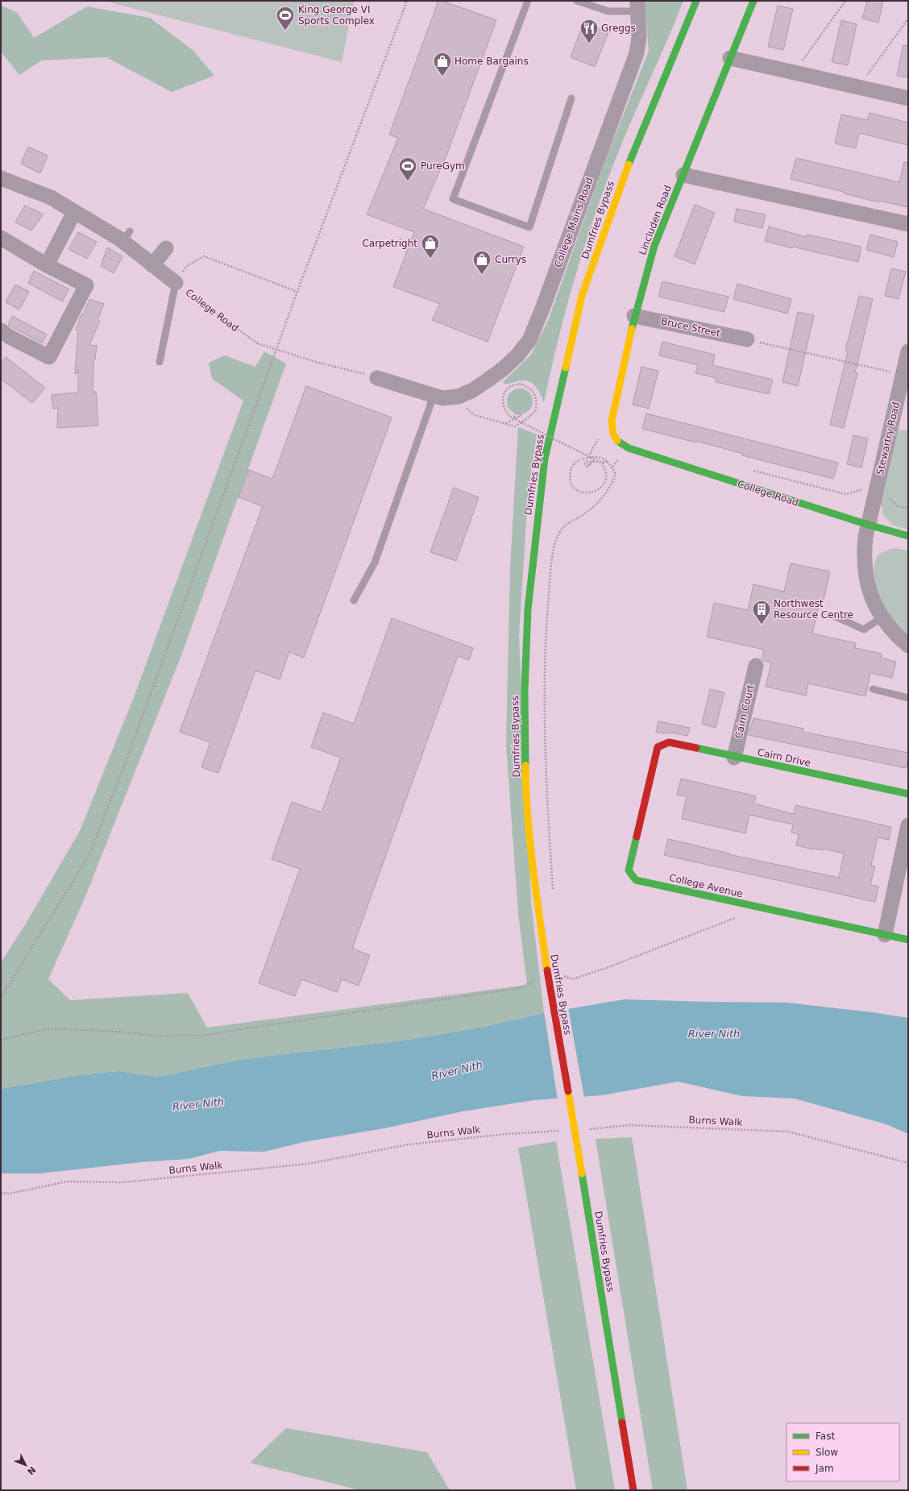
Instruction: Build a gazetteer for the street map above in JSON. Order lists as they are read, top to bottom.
{
  "streets": {
    "main road": [
      "Dumfries Bypass",
      "Lincluden Road",
      "College Road",
      "Cairn Drive",
      "College Avenue"
    ],
    "street": [
      "College Mains Road",
      "Bruce Street",
      "Stewartry Road",
      "Cairn Court"
    ],
    "path": ["Burns Walk"]
  },
  "crossings": [
    ["Lincluden Road", "College Road"],
    ["Lincluden Road", "Bruce Street"],
    ["College Road", "Stewartry Road"],
    ["Cairn Court", "Cairn Drive"],
    ["Cairn Drive", "College Avenue"]
  ],
  "water": ["River Nith"],
  "places": {
    "sports": ["King George VI Sports Complex", "PureGym"],
    "restaurant": ["Greggs"],
    "shop": ["Home Bargains", "Carpetright", "Currys"],
    "building": ["Northwest Resource Centre"]
  },
  "legend": ["Fast", "Slow", "Jam"],
  "north": "bottom right"
}
